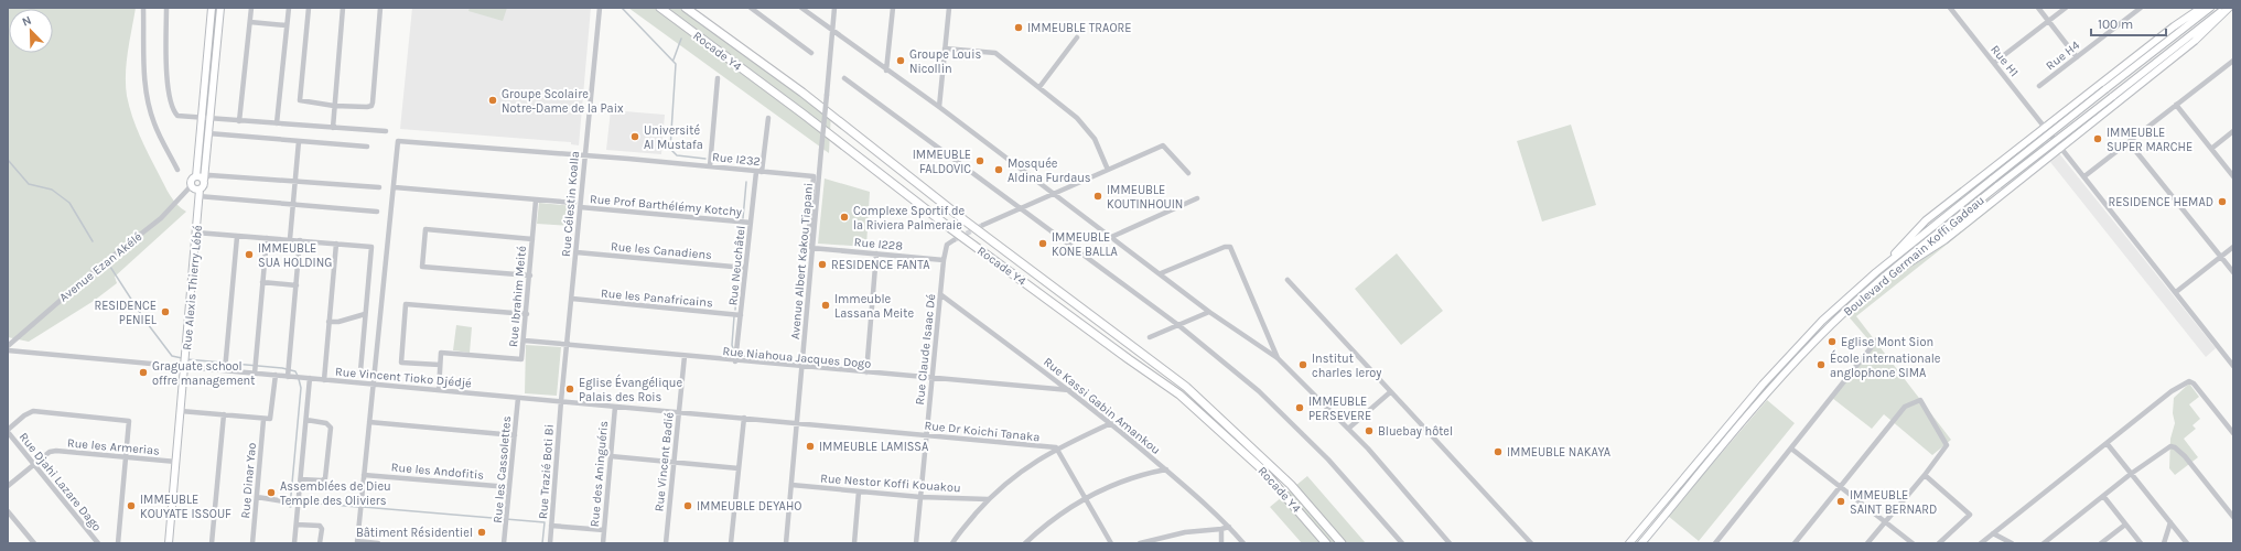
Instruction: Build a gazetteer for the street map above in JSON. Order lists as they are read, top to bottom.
{
  "streets": {
    "highway": ["Rocade Y4"],
    "main road": ["Boulevard Germain Koffi Gadeau", "Rue Alexis Thierry Lébé"],
    "street": [
      "Rue H4",
      "Rue H1",
      "Rue I232",
      "Rue Célestin Koalla",
      "Rue Prof Barthélémy Kotchy",
      "Rue I228",
      "Rue les Canadiens",
      "Avenue Albert Kakou Tiapani",
      "Rue Neuchâtel",
      "Avenue Ezan Akélé",
      "Rue Ibrahim Meité",
      "Rue les Panafricains",
      "Rue Claude Isaac Dé",
      "Rue Niahoua Jacques Dogo",
      "Rue Vincent Tioko Djédjé",
      "Rue Kassi Gabin Amankou",
      "Rue Dr Koichi Tanaka",
      "Rue les Armerias",
      "Rue Vincent Badié",
      "Rue les Cassolettes",
      "Rue les Andofitis",
      "Rue Trazié Boti Bi",
      "Rue des Aninguéris",
      "Rue Dinar Yao",
      "Rue Djahi Lazare Dago",
      "Rue Nestor Koffi Kouakou"
    ]
  },
  "crossings": [
    ["Rue I232", "Rue Célestin Koalla"],
    ["Rue I232", "Rue I228"],
    ["Rue I232", "Avenue Albert Kakou Tiapani"],
    ["Rue I232", "Rue Neuchâtel"],
    ["Rue Célestin Koalla", "Rue Prof Barthélémy Kotchy"],
    ["Rue Célestin Koalla", "Rue les Canadiens"],
    ["Rue Célestin Koalla", "Rue les Panafricains"],
    ["Rue Célestin Koalla", "Rue Niahoua Jacques Dogo"],
    ["Rue Célestin Koalla", "Rue Vincent Tioko Djédjé"],
    ["Rue Célestin Koalla", "Rue Trazié Boti Bi"],
    ["Rue Prof Barthélémy Kotchy", "Rue Neuchâtel"],
    ["Rue I228", "Avenue Albert Kakou Tiapani"],
    ["Rue I228", "Rue Claude Isaac Dé"],
    ["Rue les Canadiens", "Rue Neuchâtel"],
    ["Avenue Albert Kakou Tiapani", "Rue Niahoua Jacques Dogo"],
    ["Avenue Albert Kakou Tiapani", "Rue Vincent Tioko Djédjé"],
    ["Avenue Albert Kakou Tiapani", "Rue Dr Koichi Tanaka"],
    ["Avenue Albert Kakou Tiapani", "Rue Nestor Koffi Kouakou"],
    ["Rue Neuchâtel", "Rue les Panafricains"],
    ["Rue Neuchâtel", "Rue Niahoua Jacques Dogo"],
    ["Rue Alexis Thierry Lébé", "Rue Vincent Tioko Djédjé"],
    ["Rue Alexis Thierry Lébé", "Rue les Armerias"],
    ["Rue Ibrahim Meité", "Rue Niahoua Jacques Dogo"],
    ["Rue Claude Isaac Dé", "Rue Niahoua Jacques Dogo"],
    ["Rue Claude Isaac Dé", "Rue Kassi Gabin Amankou"],
    ["Rue Claude Isaac Dé", "Rue Dr Koichi Tanaka"],
    ["Rue Claude Isaac Dé", "Rue Nestor Koffi Kouakou"],
    ["Rue Niahoua Jacques Dogo", "Rue Kassi Gabin Amankou"],
    ["Rue Niahoua Jacques Dogo", "Rue Vincent Badié"],
    ["Rue Vincent Tioko Djédjé", "Rue Dr Koichi Tanaka"],
    ["Rue Vincent Tioko Djédjé", "Rue Vincent Badié"],
    ["Rue Vincent Tioko Djédjé", "Rue les Cassolettes"],
    ["Rue Vincent Tioko Djédjé", "Rue Trazié Boti Bi"],
    ["Rue Vincent Tioko Djédjé", "Rue des Aninguéris"],
    ["Rue les Armerias", "Rue Djahi Lazare Dago"],
    ["Rue les Cassolettes", "Rue les Andofitis"]
  ],
  "places": [
    "IMMEUBLE TRAORE",
    "Groupe Louis Nicollin",
    "Groupe Scolaire Notre-Dame de la Paix",
    "Université Al Mustafa",
    "IMMEUBLE SUPER MARCHE",
    "IMMEUBLE FALDOVIC",
    "Mosquée Aldina Furdaus",
    "IMMEUBLE KOUTINHOUIN",
    "RESIDENCE HEMAD",
    "Complexe Sportif de la Riviera Palmeraie",
    "IMMEUBLE KONE BALLA",
    "IMMEUBLE SUA HOLDING",
    "RESIDENCE FANTA",
    "Immeuble Lassana Meite",
    "RESIDENCE PENIEL",
    "Eglise Mont Sion",
    "Institut charles leroy",
    "École internationale anglophone SIMA",
    "Graguate school offre management",
    "Eglise Évangélique Palais des Rois",
    "IMMEUBLE PERSEVERE",
    "Bluebay hôtel",
    "IMMEUBLE LAMISSA",
    "IMMEUBLE NAKAYA",
    "Assemblées de Dieu Temple des Oliviers",
    "IMMEUBLE SAINT BERNARD",
    "IMMEUBLE KOUYATE ISSOUF",
    "IMMEUBLE DEYAHO",
    "Bâtiment Résidentiel"
  ],
  "scale_bar": "100 m",
  "north": "top left"
}
